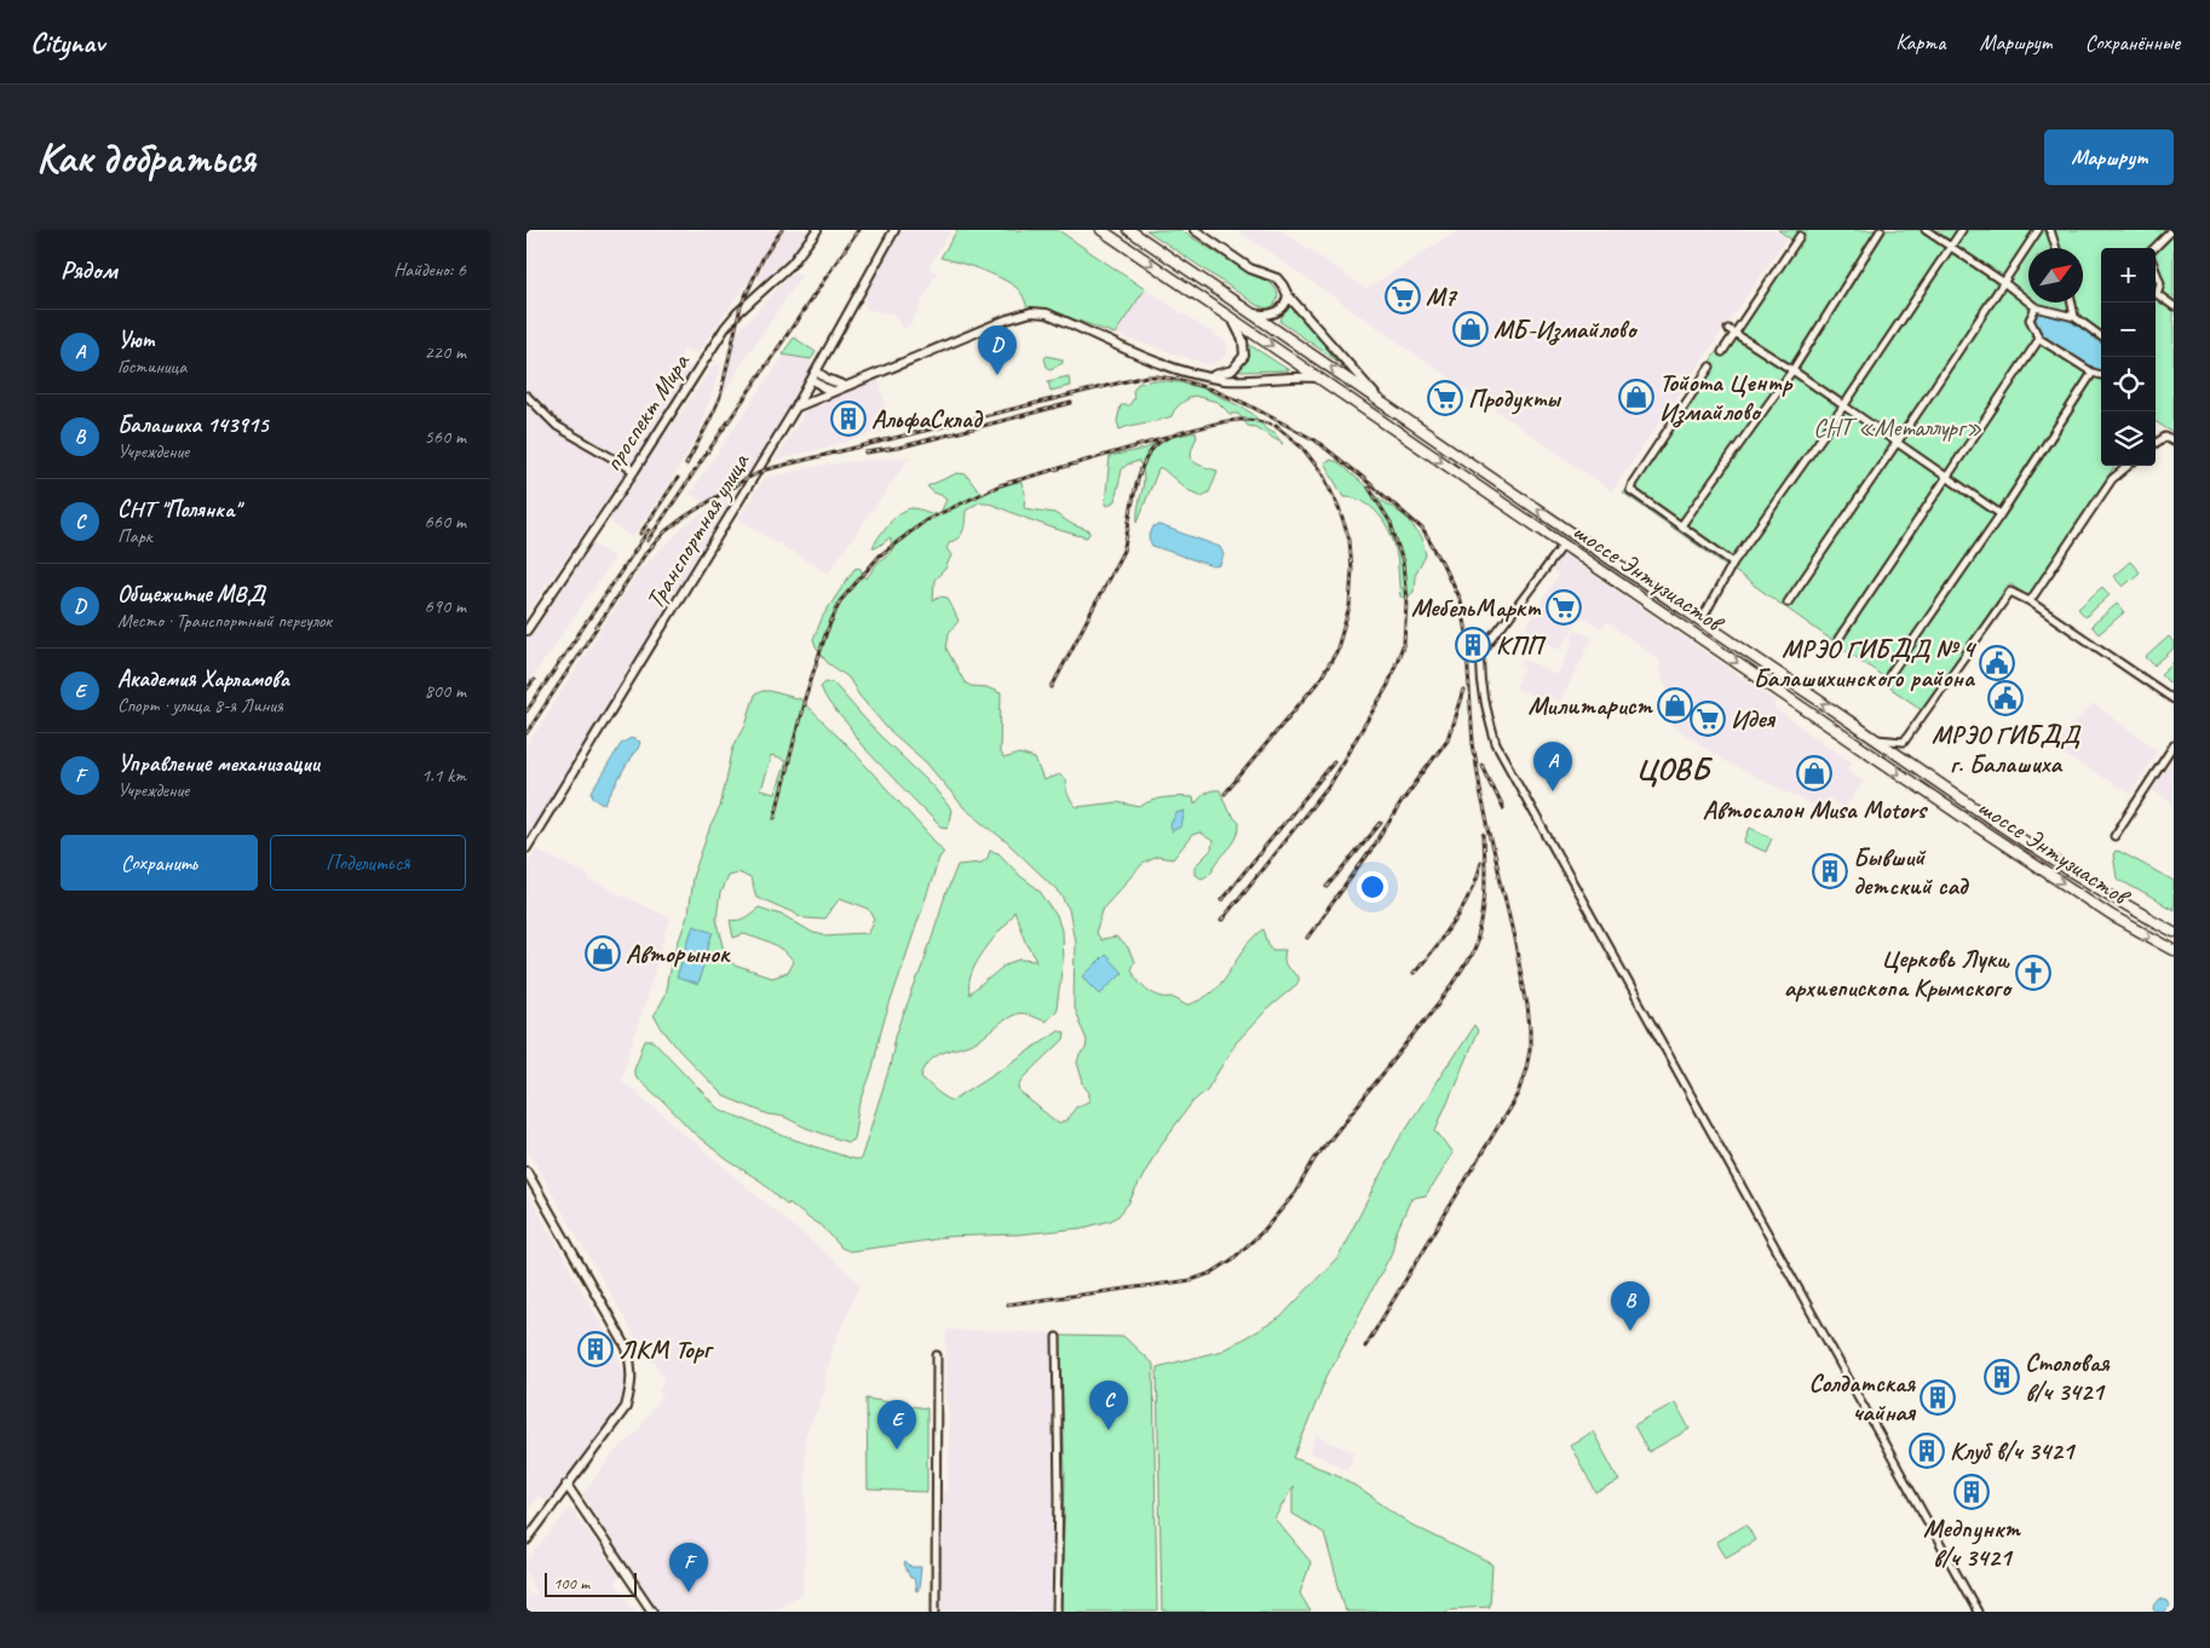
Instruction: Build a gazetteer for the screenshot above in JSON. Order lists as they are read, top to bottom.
{
  "streets": {
    "highway": ["шоссе Энтузиастов"],
    "street": ["проспект Мира", "Транспортная улица"]
  },
  "districts": ["ЦОВБ"],
  "parks": ["СНТ «Металлург»"],
  "places": {
    "supermarket": [
      "М7",
      "Продукты",
      "МебельМаркт",
      "Идея"
    ],
    "shop": [
      "МБ-Измайлово",
      "Тойота Центр Измайлово",
      "Милитарист",
      "Автосалон Musa Motors",
      "Авторынок"
    ],
    "building": [
      "АльфаСклад",
      "КПП",
      "Бывший детский сад",
      "ЛКМ Торг",
      "Столовая в/ч 3421",
      "Солдатская чайная",
      "Клуб в/ч 3421",
      "Медпункт в/ч 3421"
    ],
    "public building": ["МРЭО ГИБДД № 4 Балашихинского района", "МРЭО ГИБДД г. Балашиха"],
    "church": ["Церковь Луки, архиепископа Крымского"]
  },
  "scale_bar": "100 m",
  "north": "top right",
  "page": {
    "header": "Citynav",
    "nav": ["Карта", "Маршрут", "Сохранённые"],
    "buttons": [
      "Маршрут",
      ["Сохранить", "Поделиться"]
    ],
    "title": "Как добраться",
    "heading": ["Рядом", "Найдено: 6"],
    "map_buttons": ["+", "−"],
    "list": [
      {
        "mark": "A",
        "name": "Уют",
        "note": "Гостиница",
        "value": "220 m"
      },
      {
        "mark": "B",
        "name": "Балашиха 143915",
        "note": "Учреждение",
        "value": "560 m"
      },
      {
        "mark": "C",
        "name": "СНТ \"Полянка\"",
        "note": "Парк",
        "value": "660 m"
      },
      {
        "mark": "D",
        "name": "Общежитие МВД",
        "note": "Место · Транспортный переулок",
        "value": "690 m"
      },
      {
        "mark": "E",
        "name": "Академия Харламова",
        "note": "Спорт · улица 8-я Линия",
        "value": "800 m"
      },
      {
        "mark": "F",
        "name": "Управление механизации",
        "note": "Учреждение",
        "value": "1.1 km"
      }
    ],
    "pins": [
      "D",
      "A",
      "B",
      "C",
      "E",
      "F"
    ],
    "scale": "100 m"
  }
}
